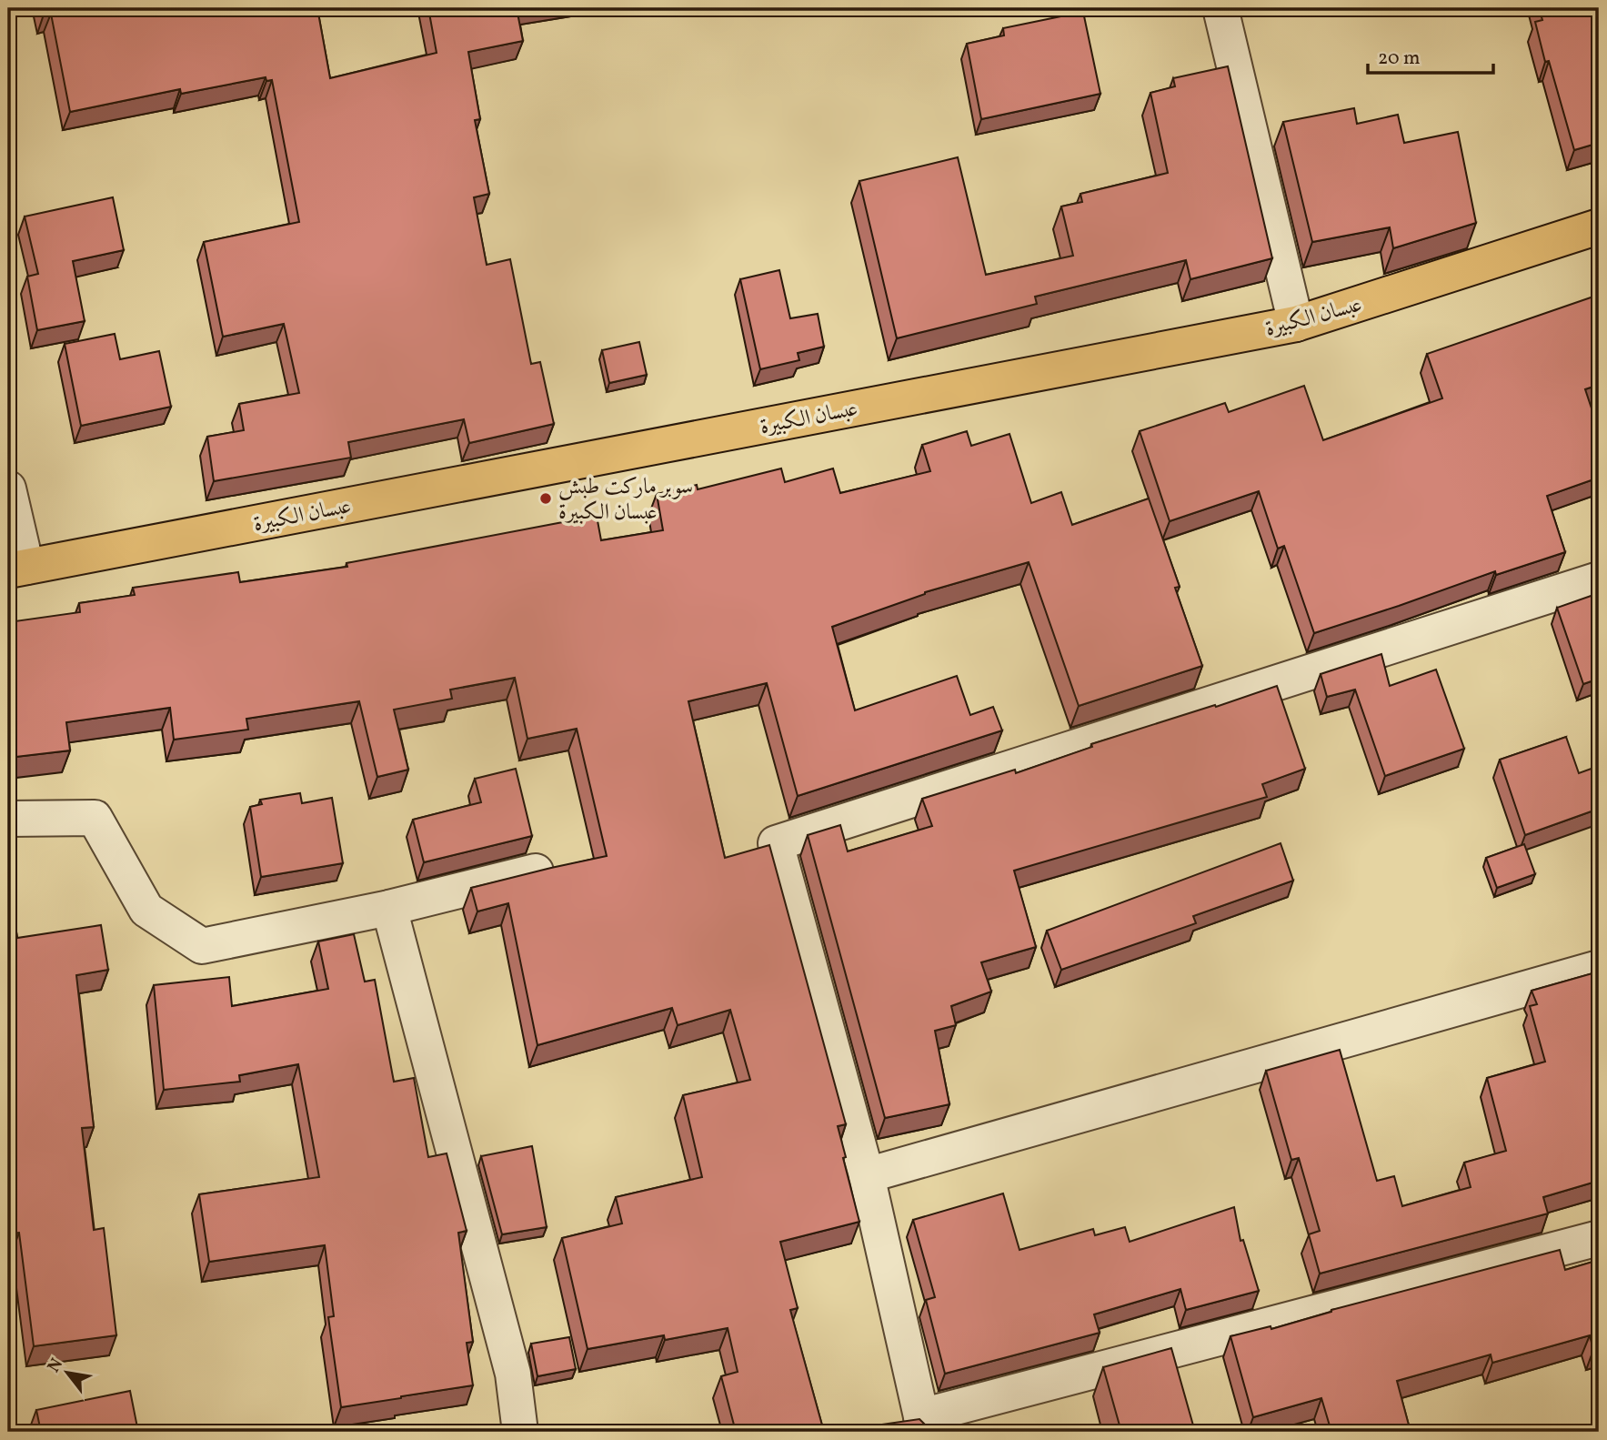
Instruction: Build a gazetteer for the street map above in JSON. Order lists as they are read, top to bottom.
{
  "streets": {
    "main road": ["عبسان الكبيرة"]
  },
  "places": ["سوبر ماركت طبش عبسان الكبيرة"],
  "scale_bar": "20 m",
  "north": "top left"
}
